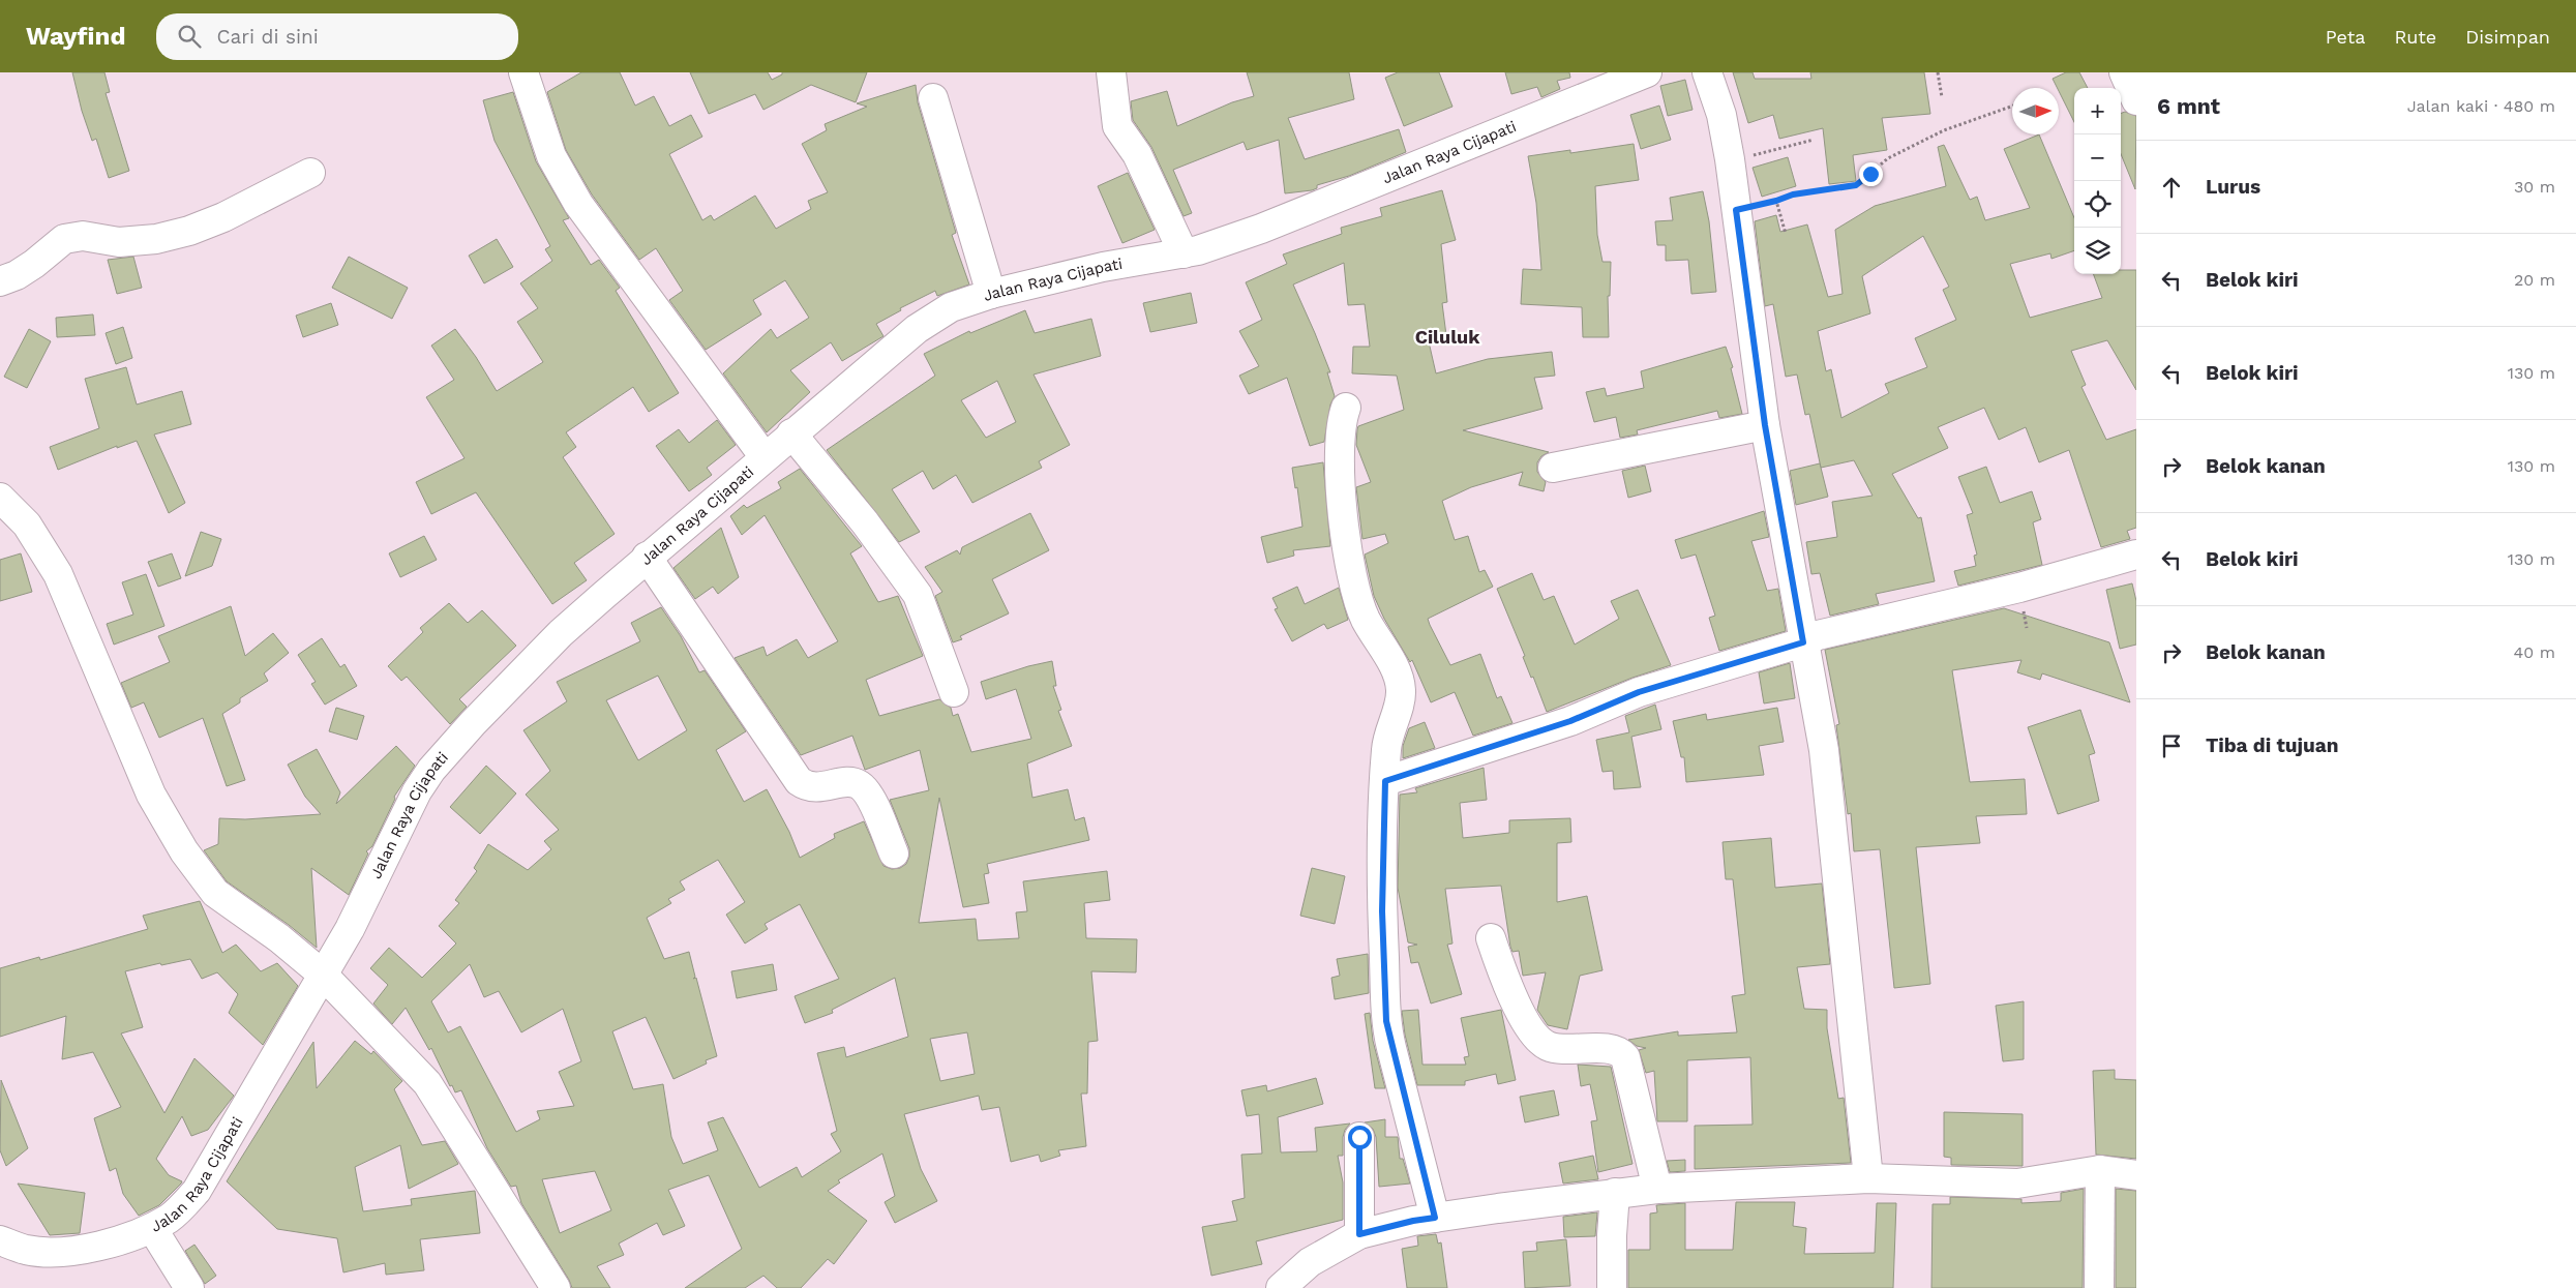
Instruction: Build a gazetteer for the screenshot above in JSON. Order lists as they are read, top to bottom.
{
  "streets": {
    "street": ["Jalan Raya Cijapati"]
  },
  "districts": ["Ciluluk"],
  "north": "right",
  "page": {
    "header": "Wayfind",
    "search": "Cari di sini",
    "nav": ["Peta", "Rute", "Disimpan"],
    "heading": ["6 mnt", "Jalan kaki · 480 m"],
    "map_buttons": ["+", "−"],
    "list": [
      ["Lurus", "30 m"],
      ["Belok kiri", "20 m"],
      ["Belok kiri", "130 m"],
      ["Belok kanan", "130 m"],
      ["Belok kiri", "130 m"],
      ["Belok kanan", "40 m"],
      "Tiba di tujuan"
    ]
  }
}
